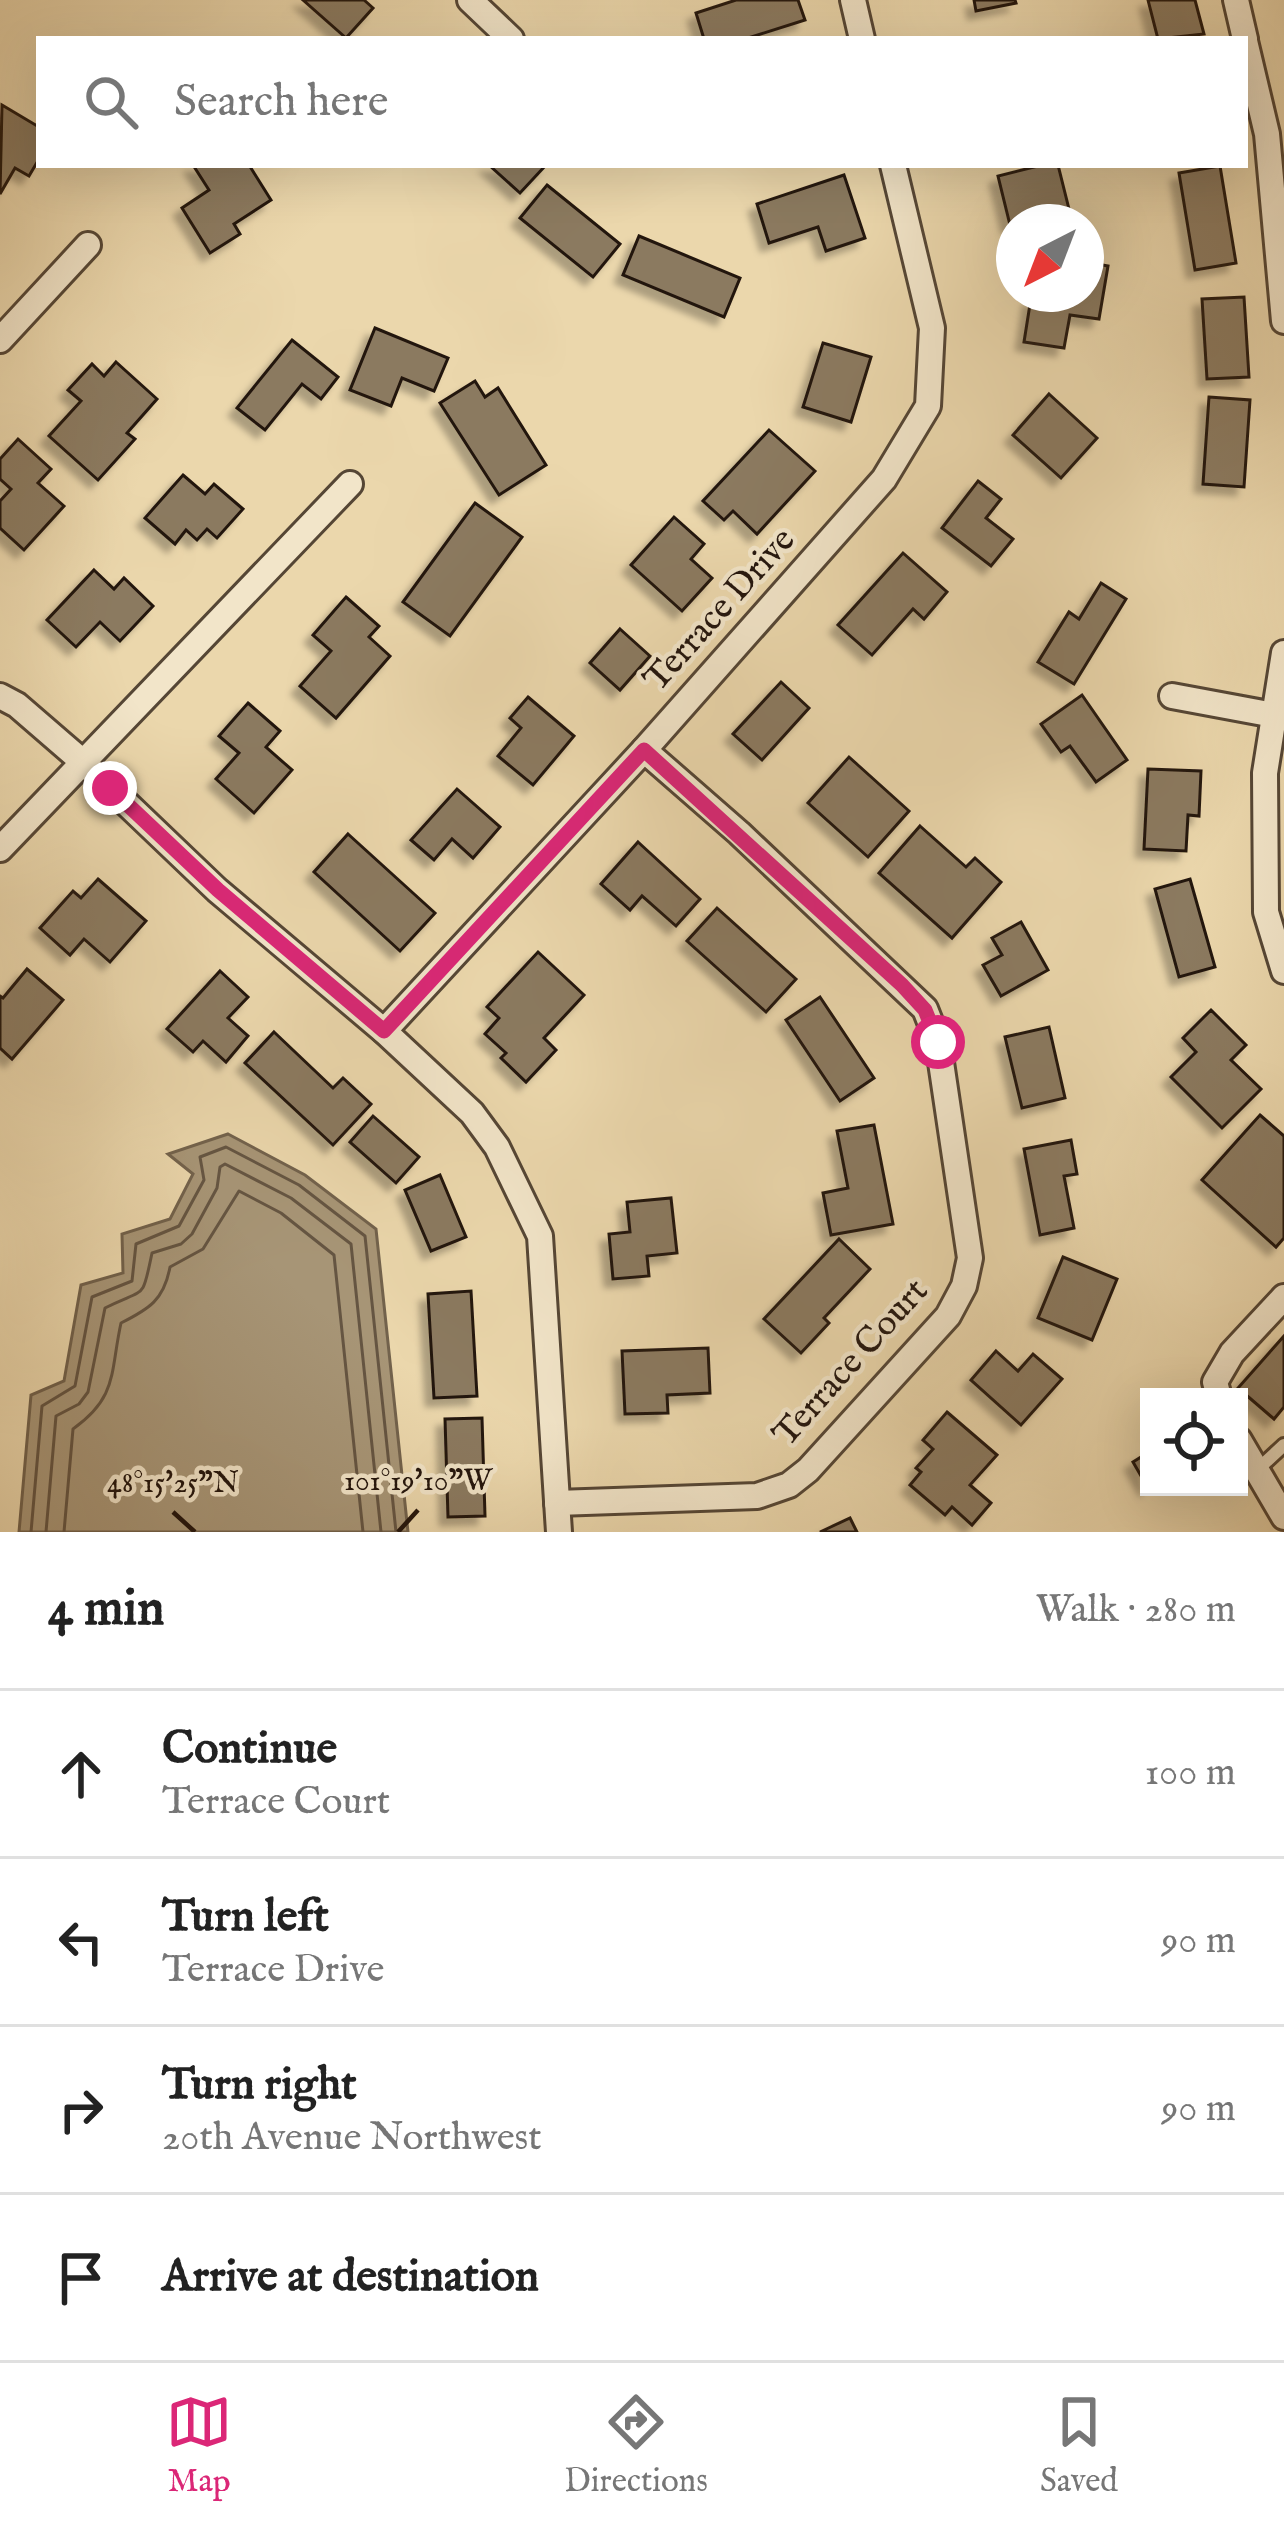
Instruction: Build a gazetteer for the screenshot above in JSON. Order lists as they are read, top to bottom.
{
  "streets": {
    "street": ["Terrace Drive", "Terrace Court"]
  },
  "crossings": [
    ["Terrace Drive", "Terrace Court"]
  ],
  "north": "bottom left",
  "page": {
    "search": "Search here",
    "heading": ["4 min", "Walk · 280 m"],
    "list": [
      ["Continue", "Terrace Court", "100 m"],
      ["Turn left", "Terrace Drive", "90 m"],
      ["Turn right", "20th Avenue Northwest", "90 m"],
      "Arrive at destination"
    ],
    "nav": ["Map", "Directions", "Saved"]
  },
  "coordinates": ["101°19'10\"W", "48°15'25\"N"]
}
